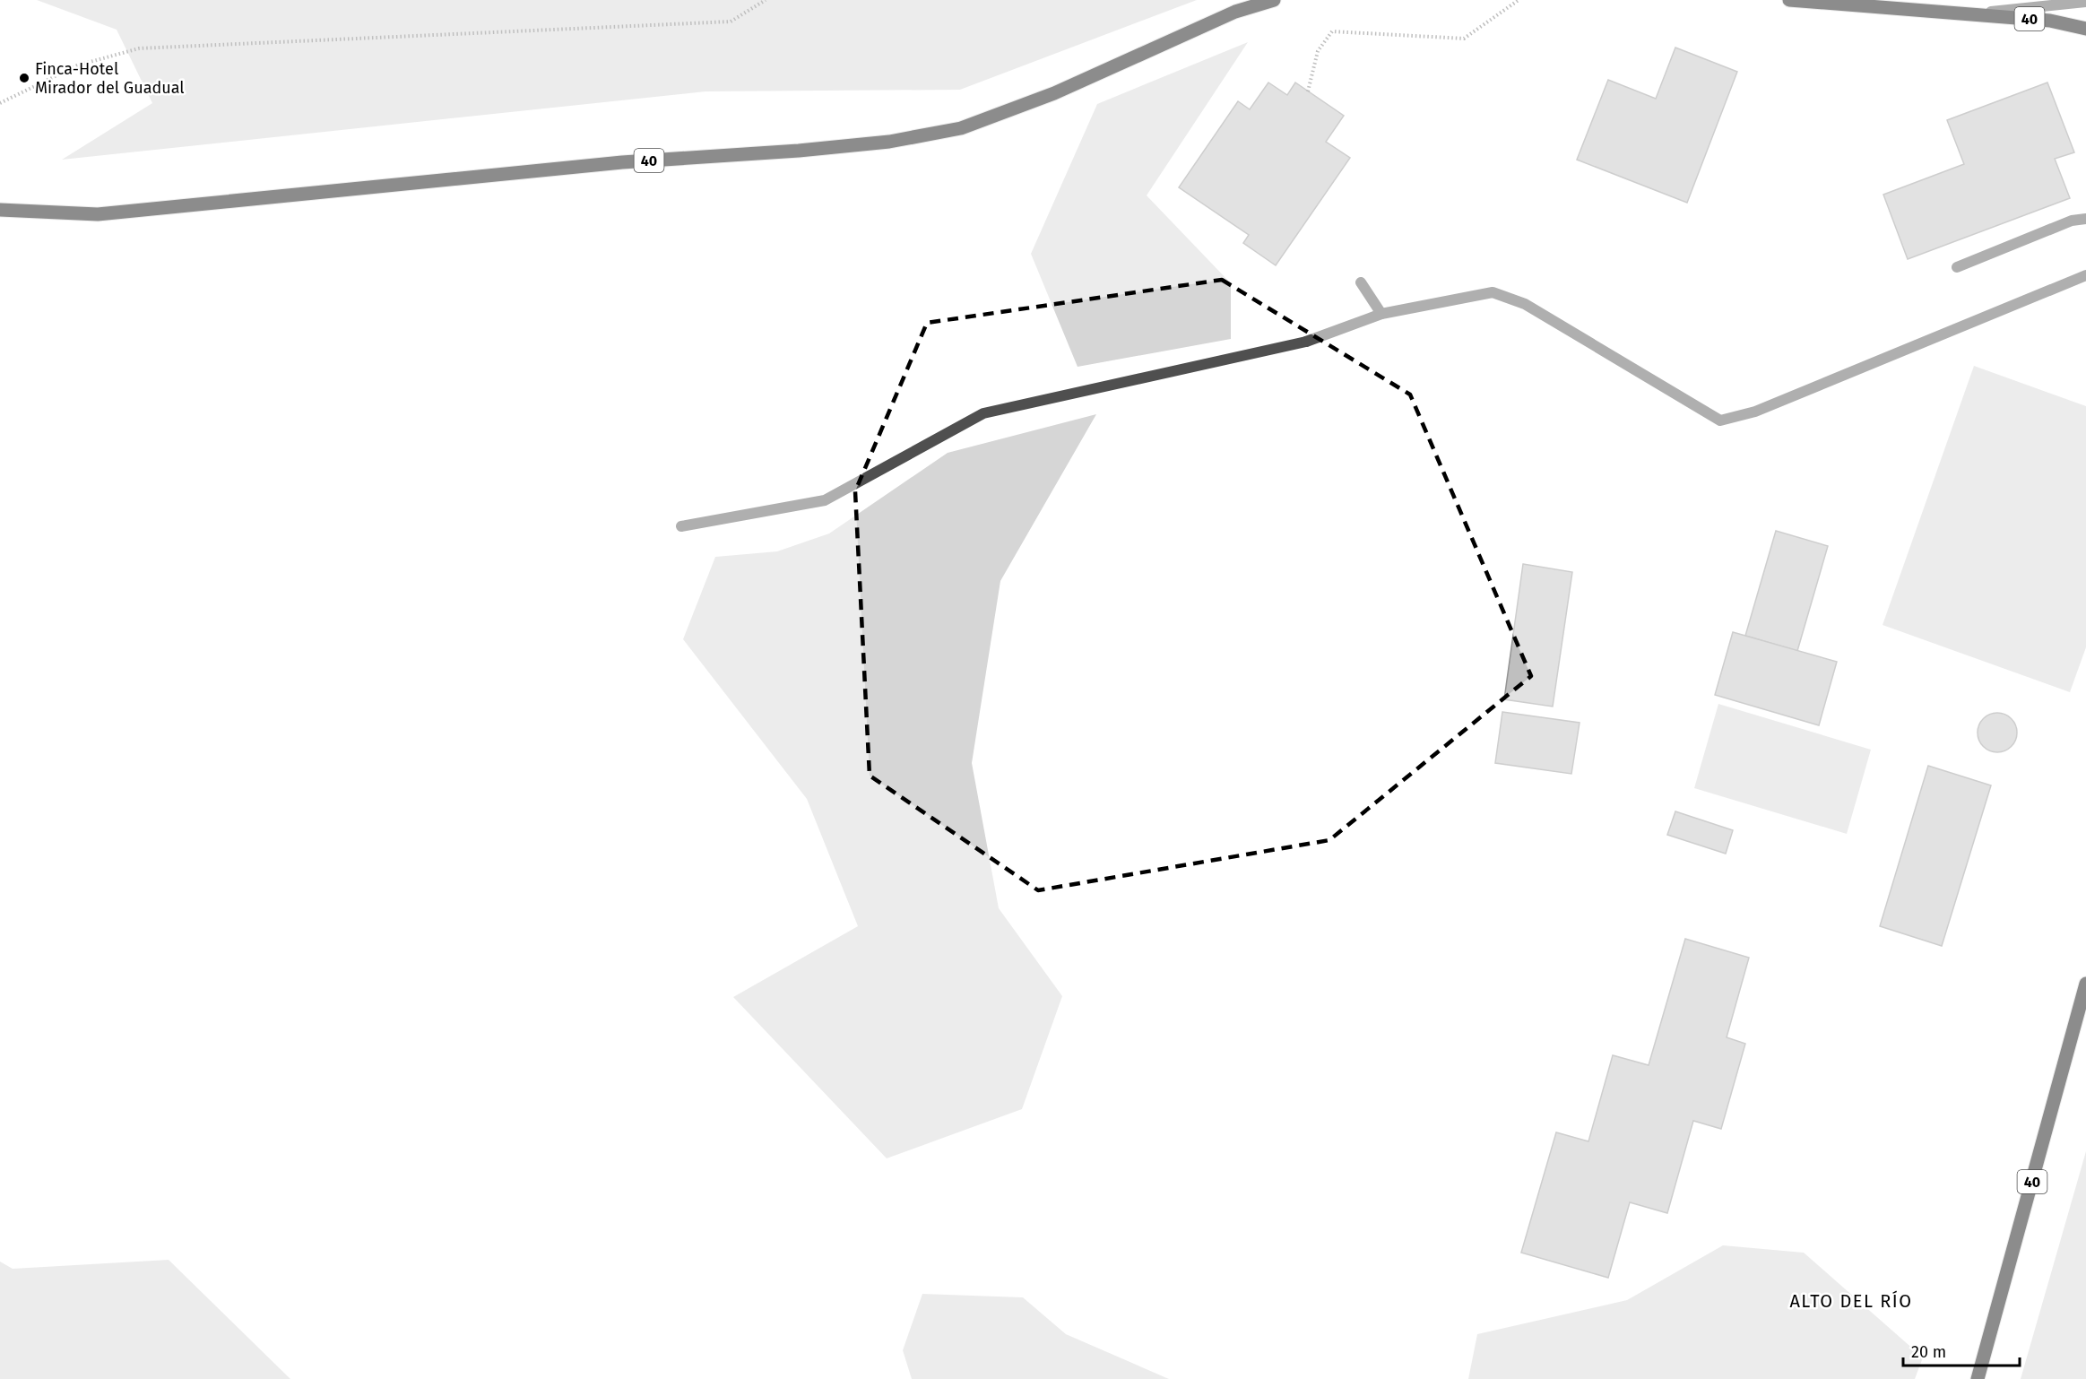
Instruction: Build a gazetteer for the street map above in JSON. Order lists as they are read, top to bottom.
{
  "streets": {
    "main road": ["40"]
  },
  "districts": ["ALTO DEL RÍO"],
  "places": ["Finca-Hotel Mirador del Guadual"],
  "scale_bar": "20 m"
}
